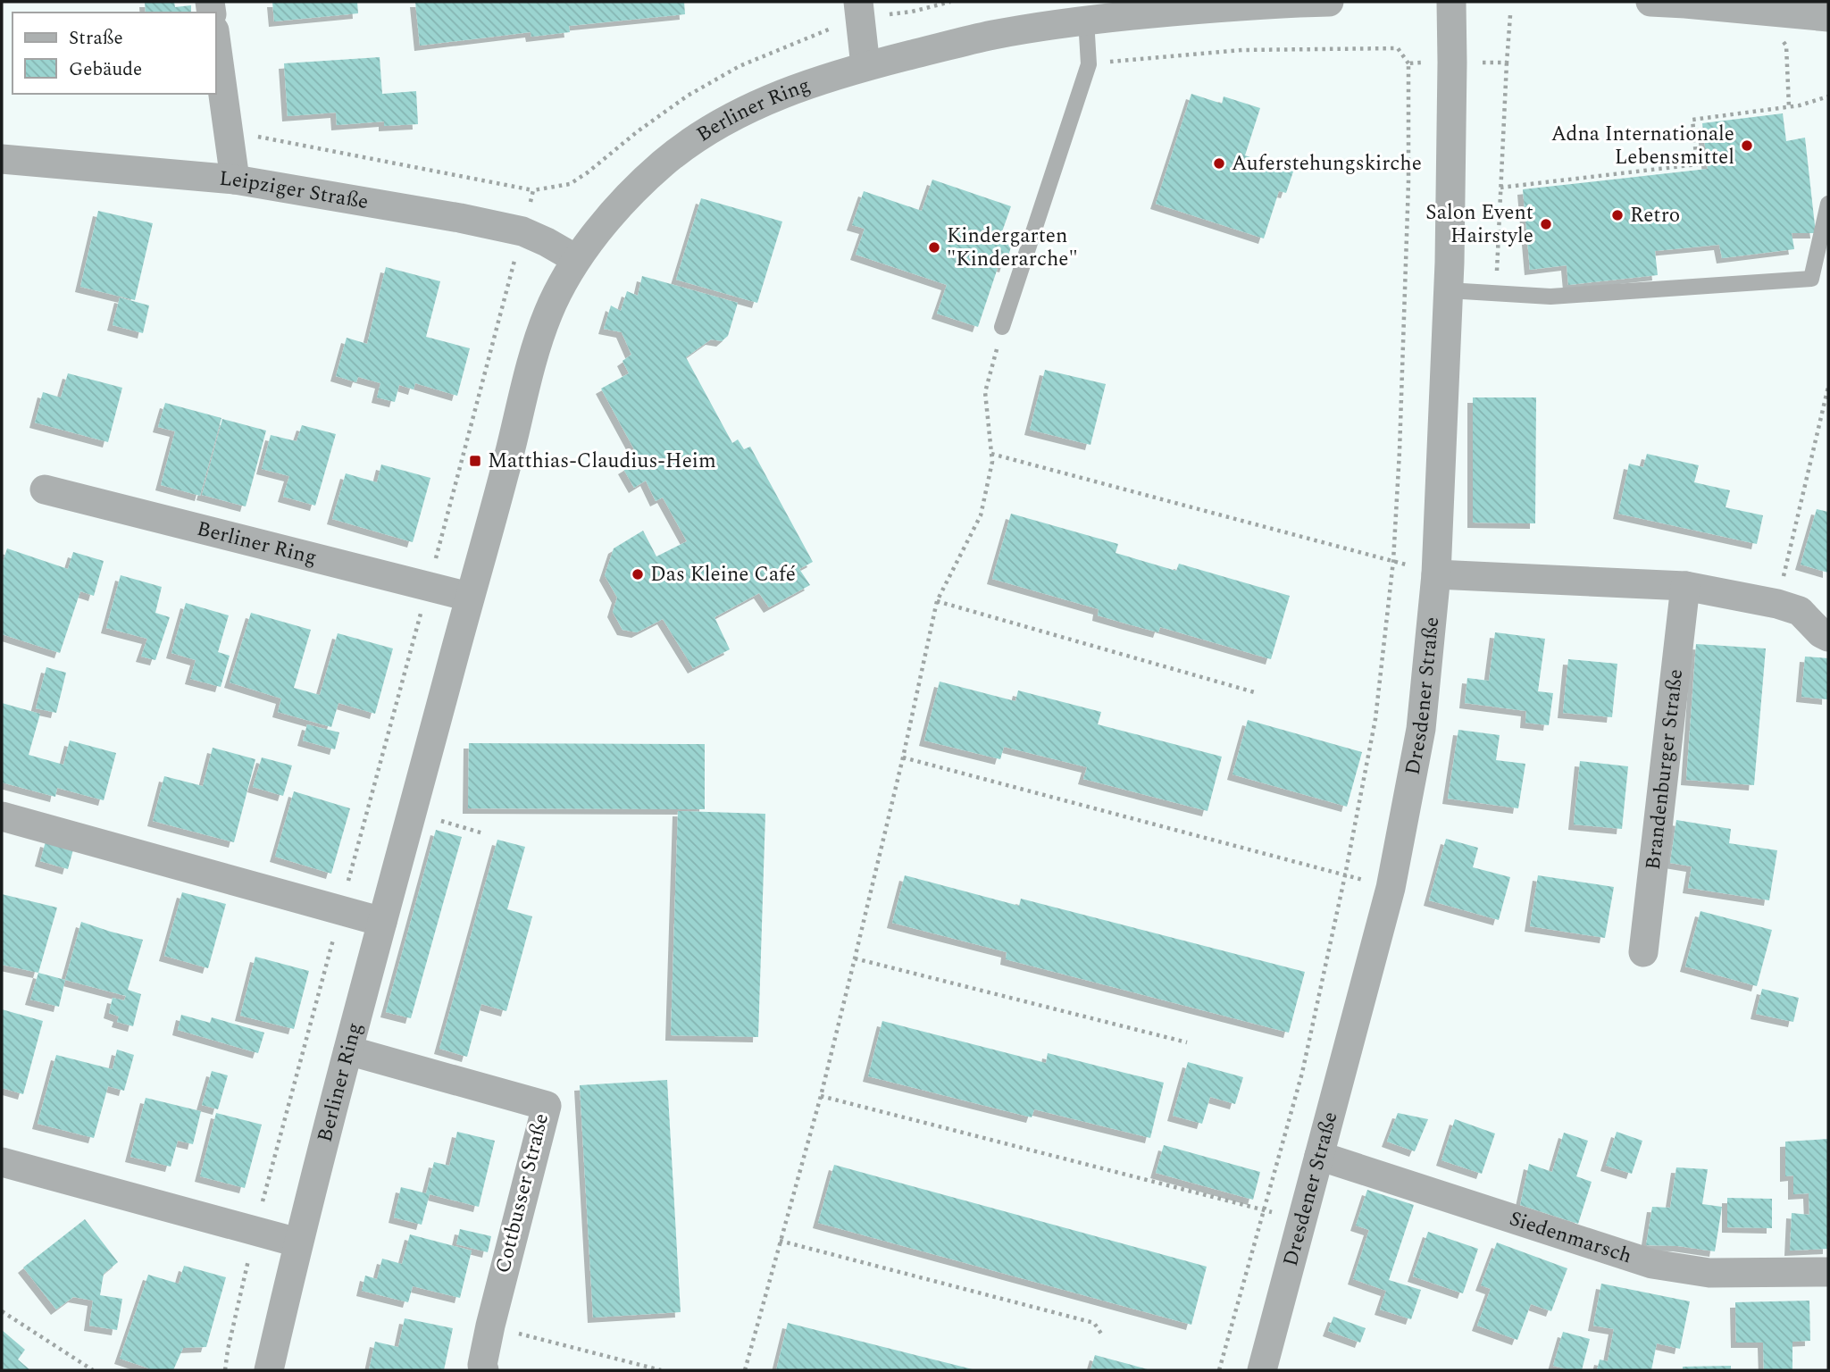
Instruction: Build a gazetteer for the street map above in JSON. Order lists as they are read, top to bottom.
{
  "streets": {
    "street": [
      "Berliner Ring",
      "Leipziger Straße",
      "Dresdener Straße",
      "Brandenburger Straße",
      "Cottbusser Straße",
      "Siedenmarsch"
    ]
  },
  "crossings": [
    ["Berliner Ring", "Leipziger Straße"],
    ["Berliner Ring", "Cottbusser Straße"],
    ["Dresdener Straße", "Siedenmarsch"]
  ],
  "places": {
    "other": [
      "Adna Internationale Lebensmittel",
      "Auferstehungskirche",
      "Retro",
      "Salon Event Hairstyle",
      "Kindergarten \"Kinderarche\"",
      "Das Kleine Café"
    ],
    "transit": ["Matthias-Claudius-Heim"]
  },
  "legend": ["Straße", "Gebäude"]
}
